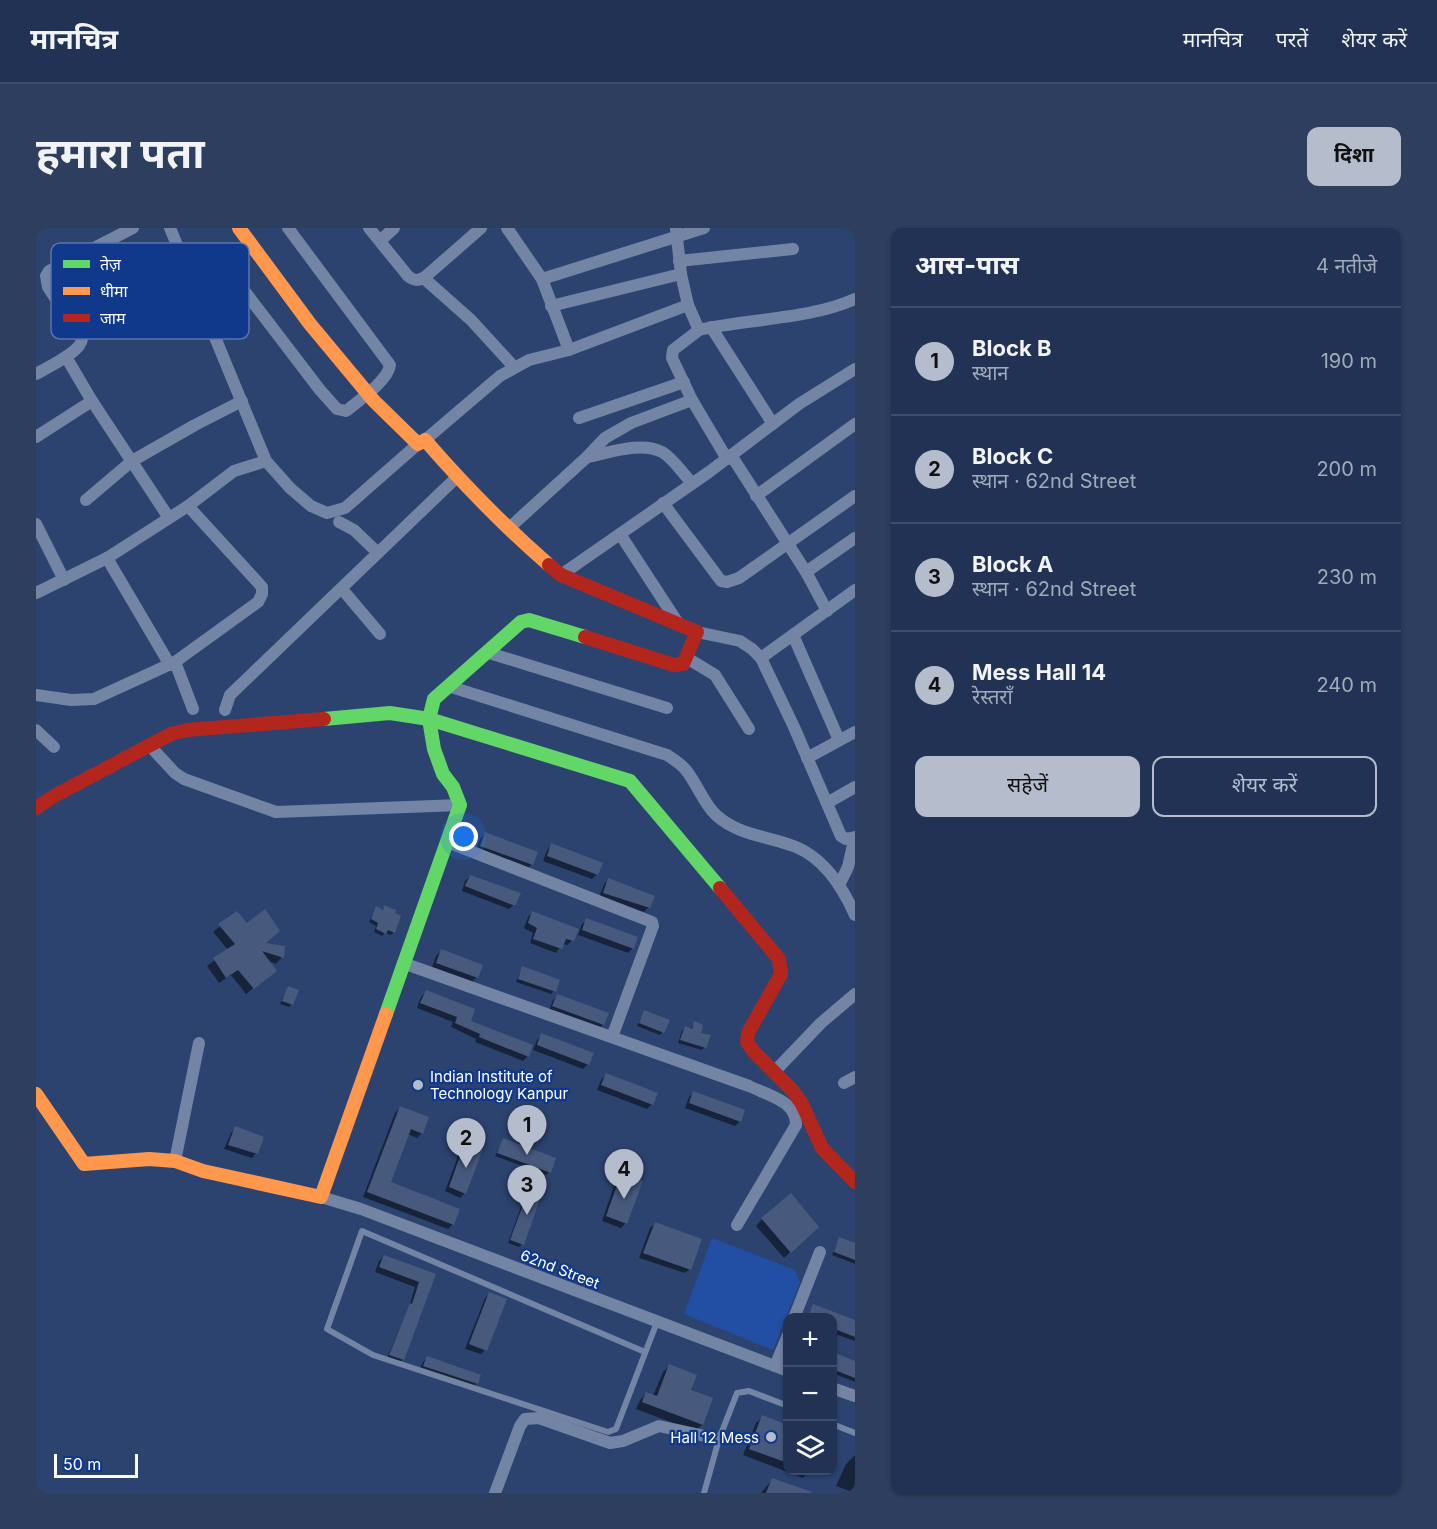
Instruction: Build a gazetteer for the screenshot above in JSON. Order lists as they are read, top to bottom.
{
  "streets": {
    "street": ["62nd Street"]
  },
  "places": ["Indian Institute of Technology Kanpur", "Hall 12 Mess"],
  "legend": ["तेज़", "धीमा", "जाम"],
  "scale_bar": "50 m",
  "page": {
    "header": "मानचित्र",
    "nav": ["मानचित्र", "परतें", "शेयर करें"],
    "title": "हमारा पता",
    "buttons": [
      "दिशा",
      ["सहेजें", "शेयर करें"]
    ],
    "heading": ["आस-पास", "4 नतीजे"],
    "list": [
      {
        "mark": "1",
        "name": "Block B",
        "note": "स्थान",
        "value": "190 m"
      },
      {
        "mark": "2",
        "name": "Block C",
        "note": "स्थान · 62nd Street",
        "value": "200 m"
      },
      {
        "mark": "3",
        "name": "Block A",
        "note": "स्थान · 62nd Street",
        "value": "230 m"
      },
      {
        "mark": "4",
        "name": "Mess Hall 14",
        "note": "रेस्तराँ",
        "value": "240 m"
      }
    ],
    "pins": [
      "1",
      "2",
      "4",
      "3"
    ],
    "map_buttons": ["+", "−"],
    "scale": "50 m"
  }
}
